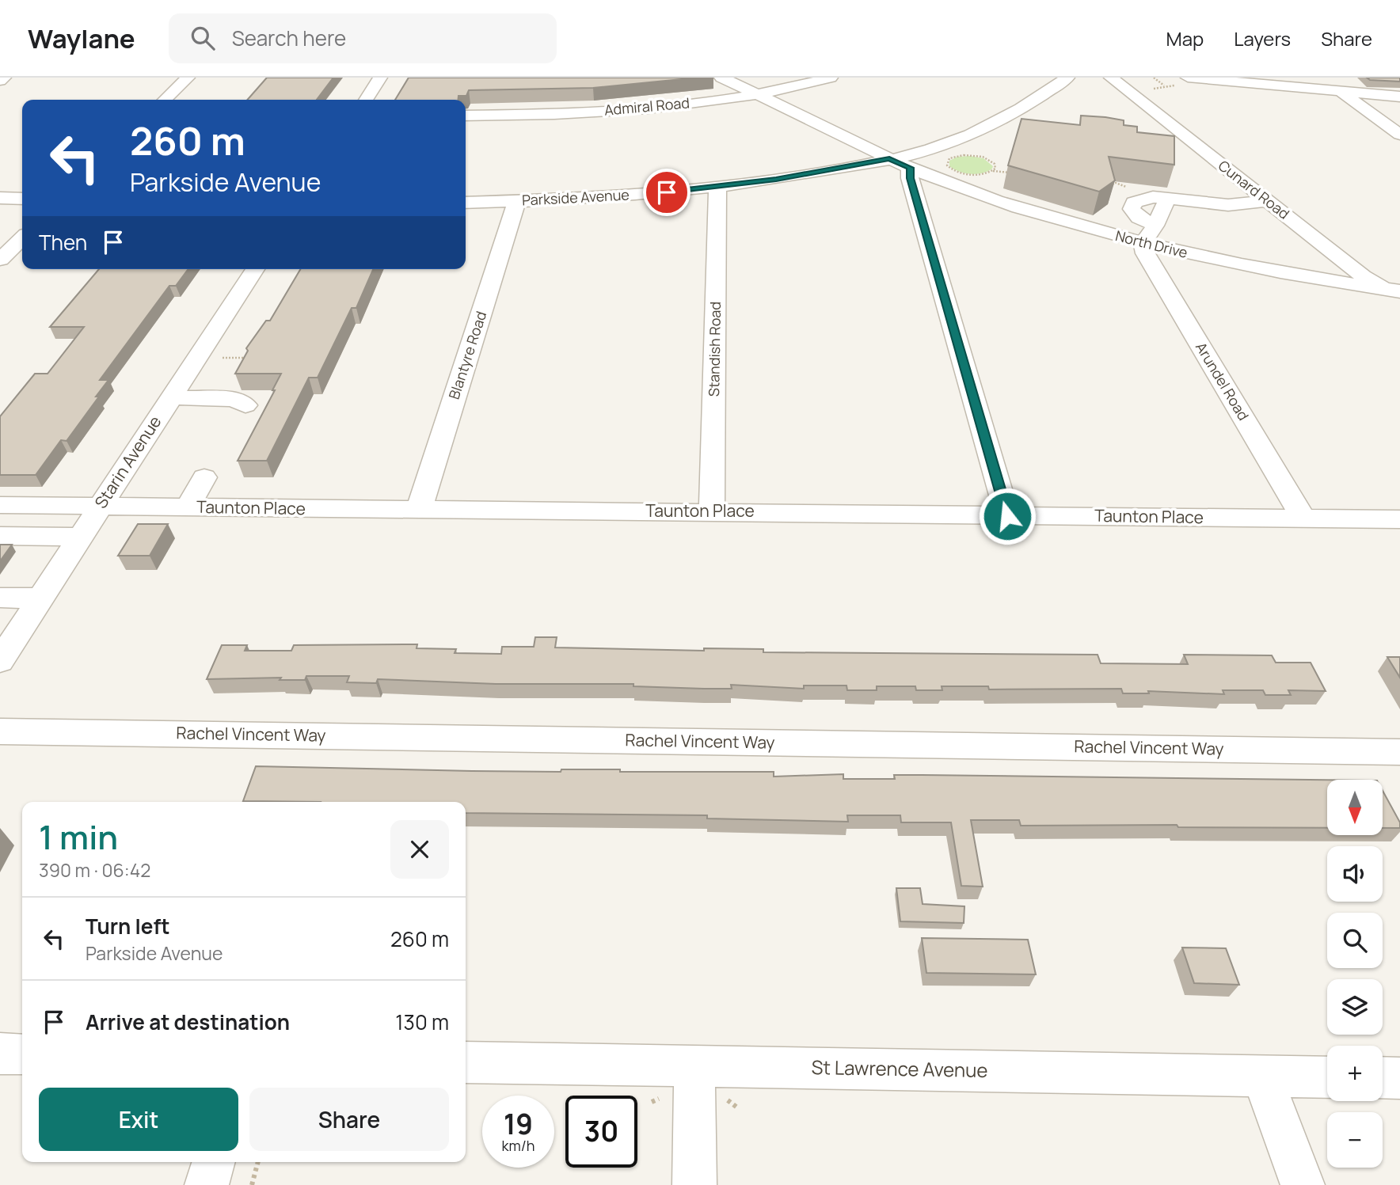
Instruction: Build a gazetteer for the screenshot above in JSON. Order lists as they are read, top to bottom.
{
  "streets": {
    "street": [
      "Admiral Road",
      "Cunard Road",
      "Parkside Avenue",
      "North Drive",
      "Standish Road",
      "Blantyre Road",
      "Arundel Road",
      "Starin Avenue",
      "Taunton Place",
      "Rachel Vincent Way",
      "St Lawrence Avenue"
    ]
  },
  "crossings": [
    ["Cunard Road", "North Drive"],
    ["Parkside Avenue", "North Drive"],
    ["Parkside Avenue", "Standish Road"],
    ["Parkside Avenue", "Blantyre Road"],
    ["North Drive", "Arundel Road"],
    ["Standish Road", "Taunton Place"],
    ["Blantyre Road", "Taunton Place"],
    ["Arundel Road", "Taunton Place"],
    ["Starin Avenue", "Taunton Place"]
  ],
  "north": "bottom",
  "page": {
    "header": "Waylane",
    "search": "Search here",
    "nav": ["Map", "Layers", "Share"],
    "turn": ["260 m", "Parkside Avenue"],
    "then": "Then",
    "map_buttons": ["+", "−"],
    "heading": ["1 min", "390 m · 06:42"],
    "list": [
      {
        "name": "Turn left",
        "note": "Parkside Avenue",
        "value": "260 m"
      },
      {
        "name": "Arrive at destination",
        "value": "130 m"
      }
    ],
    "buttons": ["Exit", "Share"],
    "speed": "19 km/h",
    "limit": "30"
  }
}
